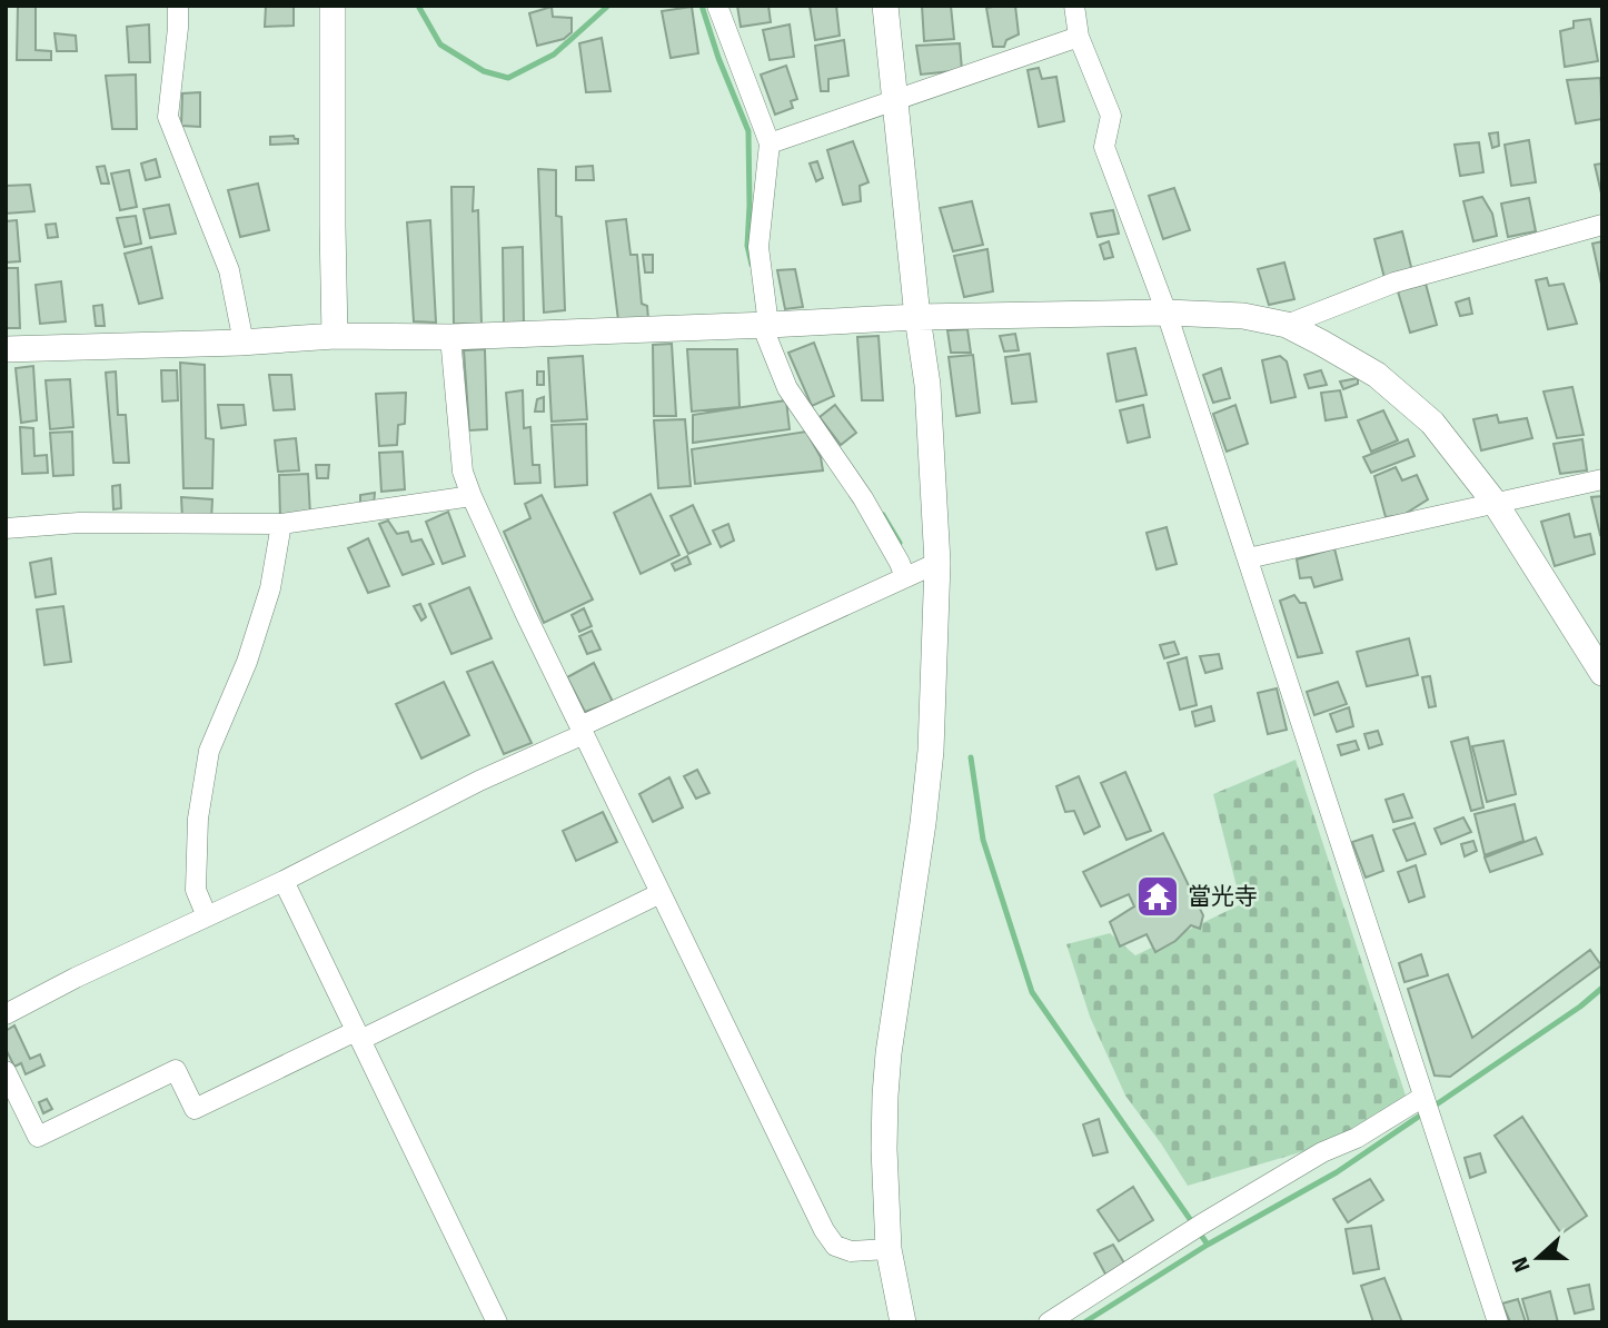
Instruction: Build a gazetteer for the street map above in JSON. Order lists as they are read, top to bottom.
{
  "places": {
    "temple": ["當光寺"]
  },
  "north": "left"
}
